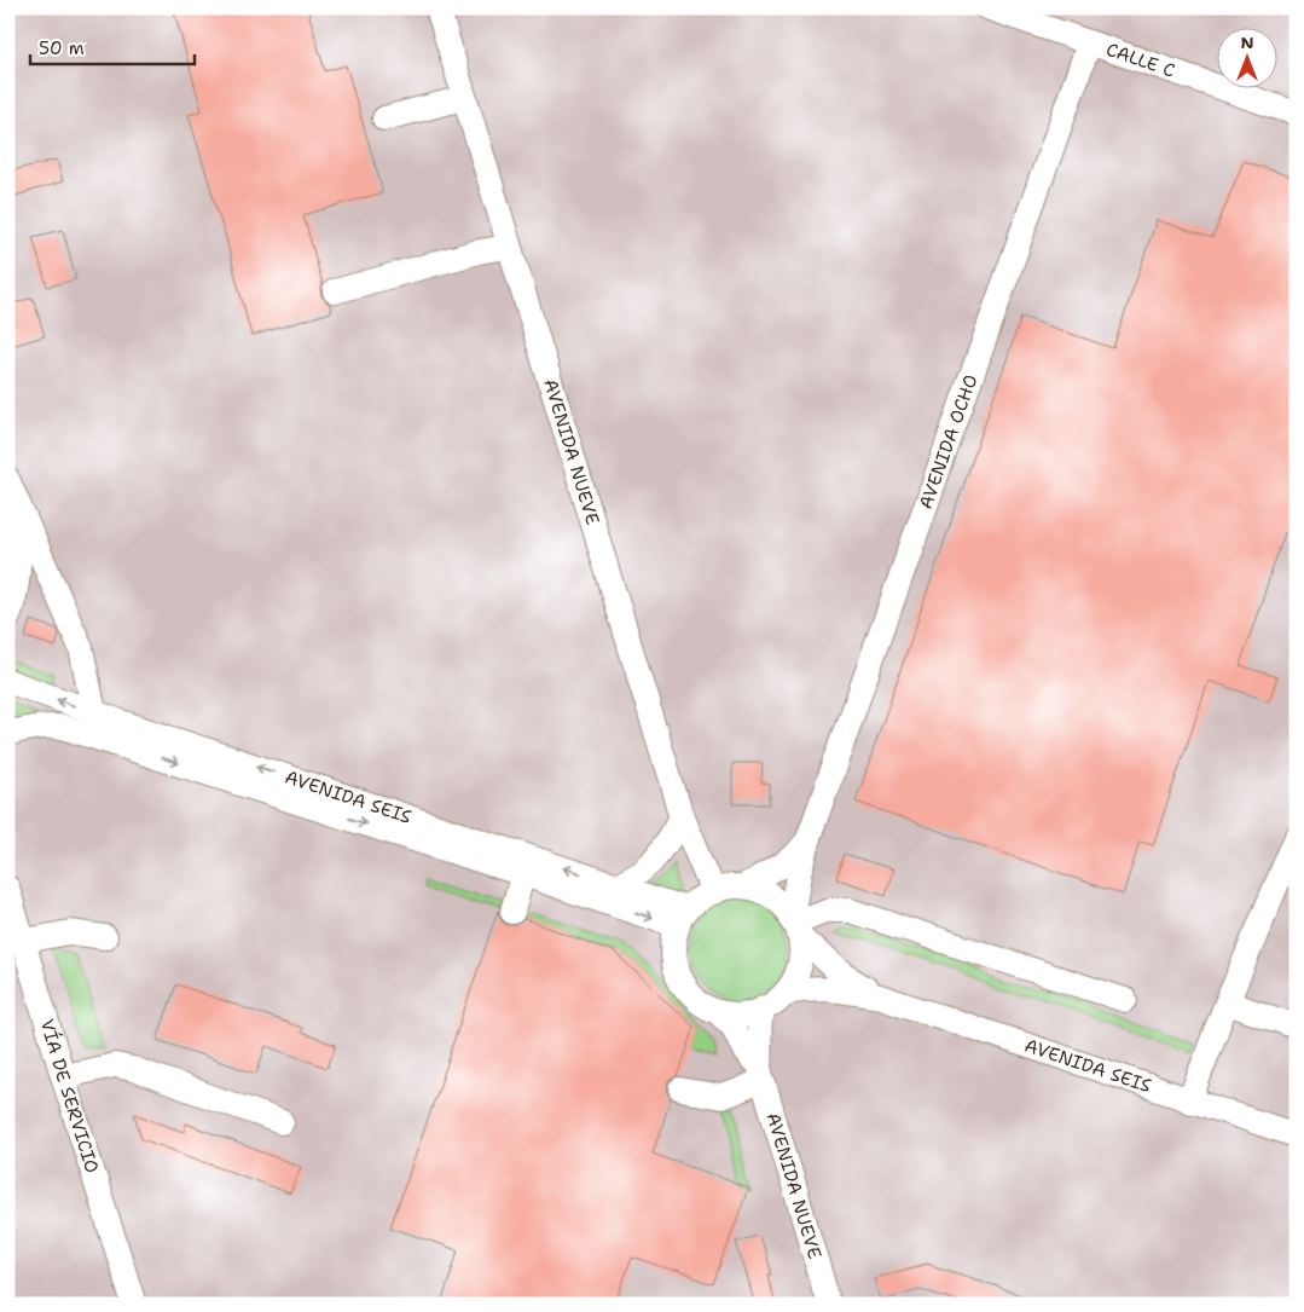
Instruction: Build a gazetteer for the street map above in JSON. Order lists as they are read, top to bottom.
{
  "streets": {
    "street": [
      "CALLE C",
      "AVENIDA OCHO",
      "AVENIDA NUEVE",
      "AVENIDA SEIS",
      "VÍA DE SERVICIO"
    ]
  },
  "crossings": [
    ["CALLE C", "AVENIDA OCHO"],
    ["AVENIDA OCHO", "AVENIDA NUEVE"],
    ["AVENIDA OCHO", "AVENIDA SEIS"],
    ["AVENIDA NUEVE", "AVENIDA SEIS"]
  ],
  "scale_bar": "50 m",
  "north": "top"
}
